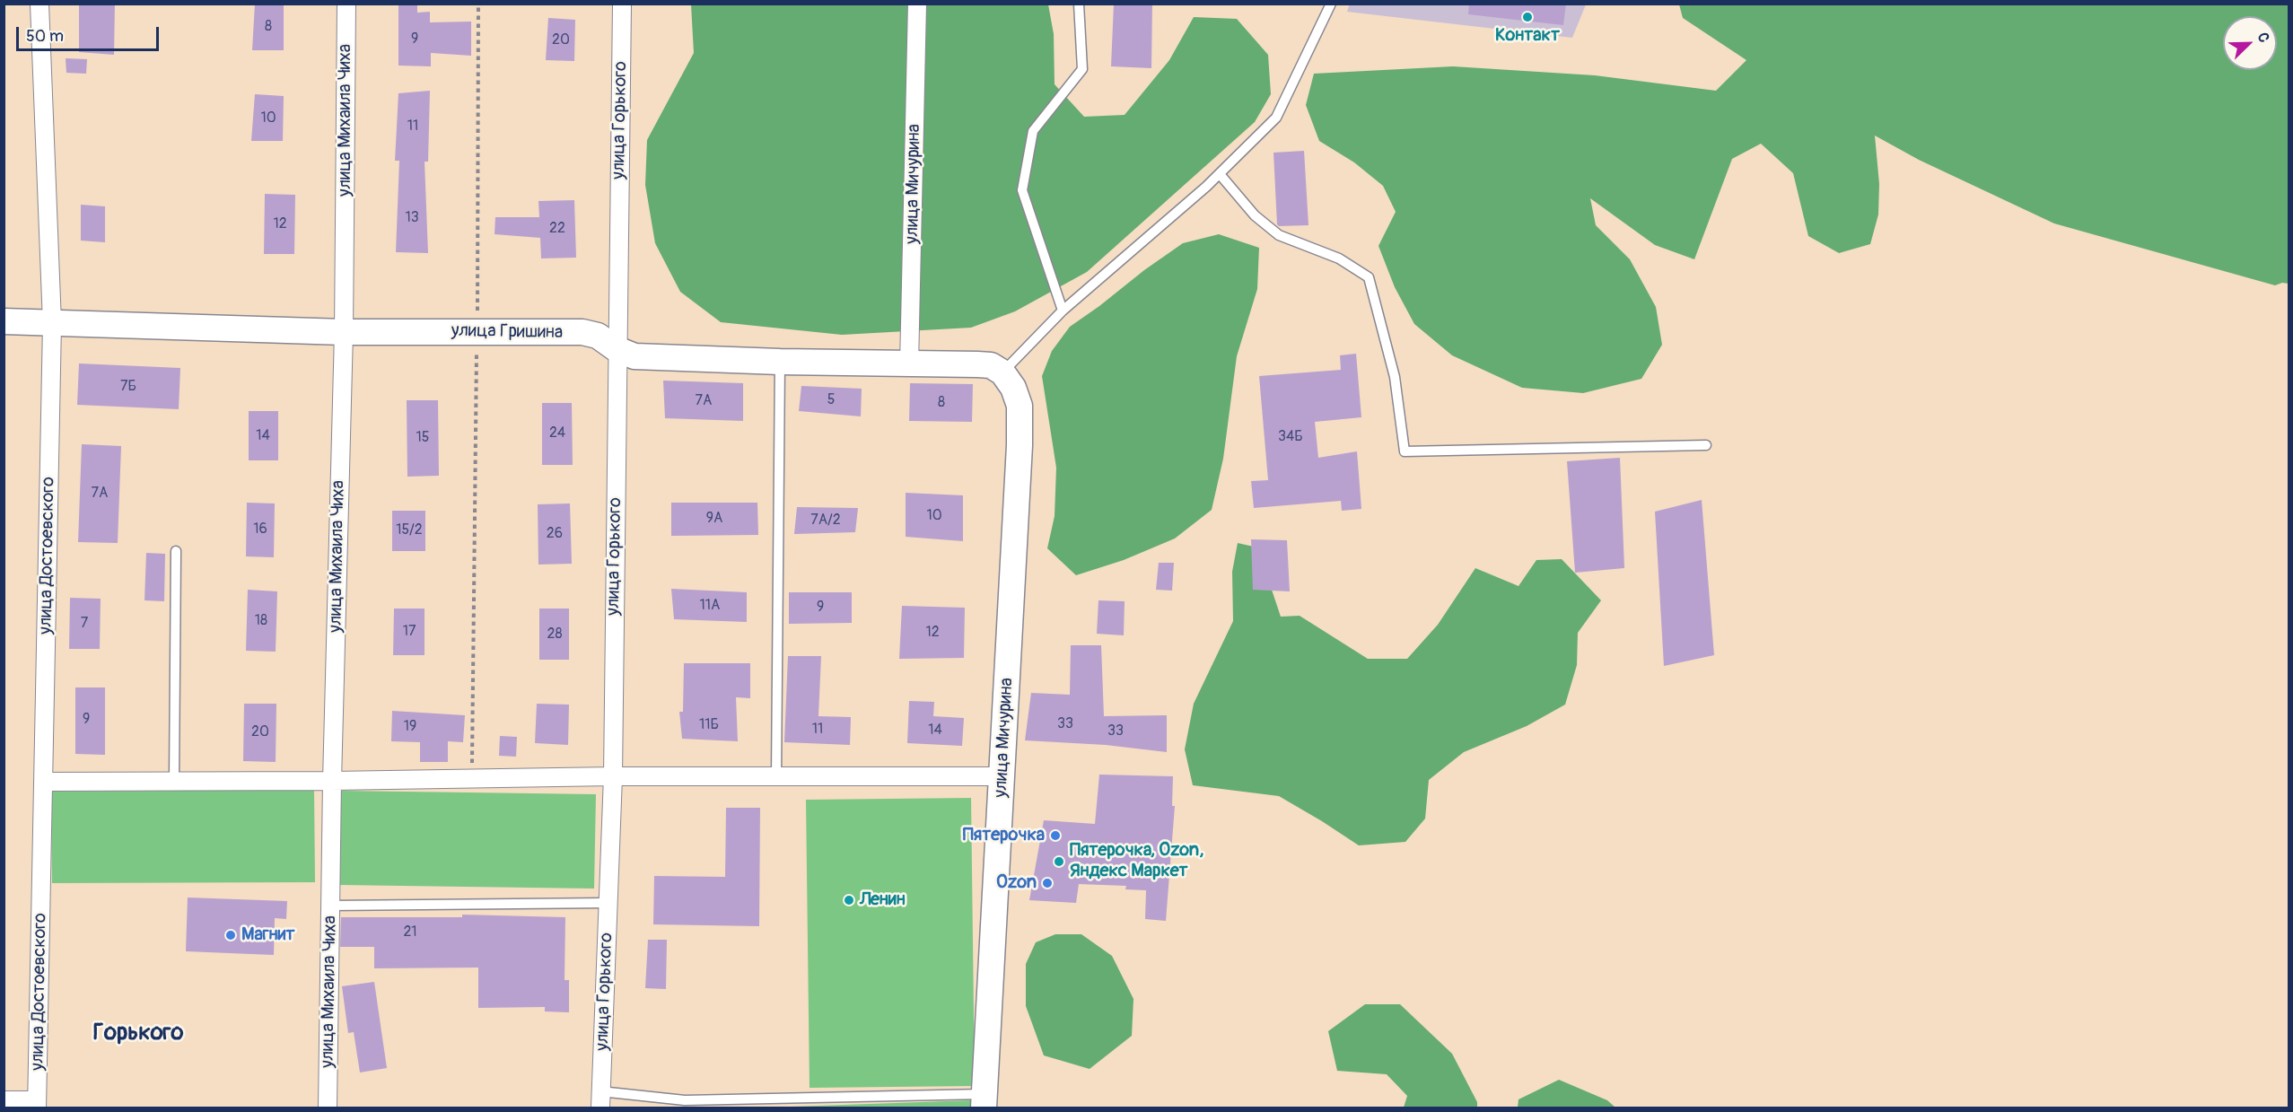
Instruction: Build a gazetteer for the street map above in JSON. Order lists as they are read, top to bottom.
{
  "streets": {
    "street": [
      "улица Михаила Чиха",
      "улица Горького",
      "улица Мичурина",
      "улица Гришина",
      "улица Достоевского"
    ]
  },
  "crossings": [
    ["улица Михаила Чиха", "улица Гришина"],
    ["улица Горького", "улица Гришина"],
    ["улица Мичурина", "улица Гришина"],
    ["улица Гришина", "улица Достоевского"]
  ],
  "districts": ["Горького"],
  "places": [
    "Контакт",
    "Пятерочка",
    "Пятерочка, Ozon, Яндекс Маркет",
    "Ozon",
    "Ленин",
    "Магнит"
  ],
  "house_numbers": [
    "8",
    "9",
    "20",
    "10",
    "11",
    "13",
    "12",
    "22",
    "7Б",
    "5",
    "7А",
    "8",
    "24",
    "14",
    "34Б",
    "15",
    "7А",
    "10",
    "9А",
    "7А/2",
    "16",
    "15/2",
    "26",
    "11А",
    "9",
    "18",
    "7",
    "17",
    "12",
    "28",
    "9",
    "33",
    "11Б",
    "19",
    "11",
    "14",
    "33",
    "20",
    "21"
  ],
  "scale_bar": "50 m",
  "north": "top right"
}
